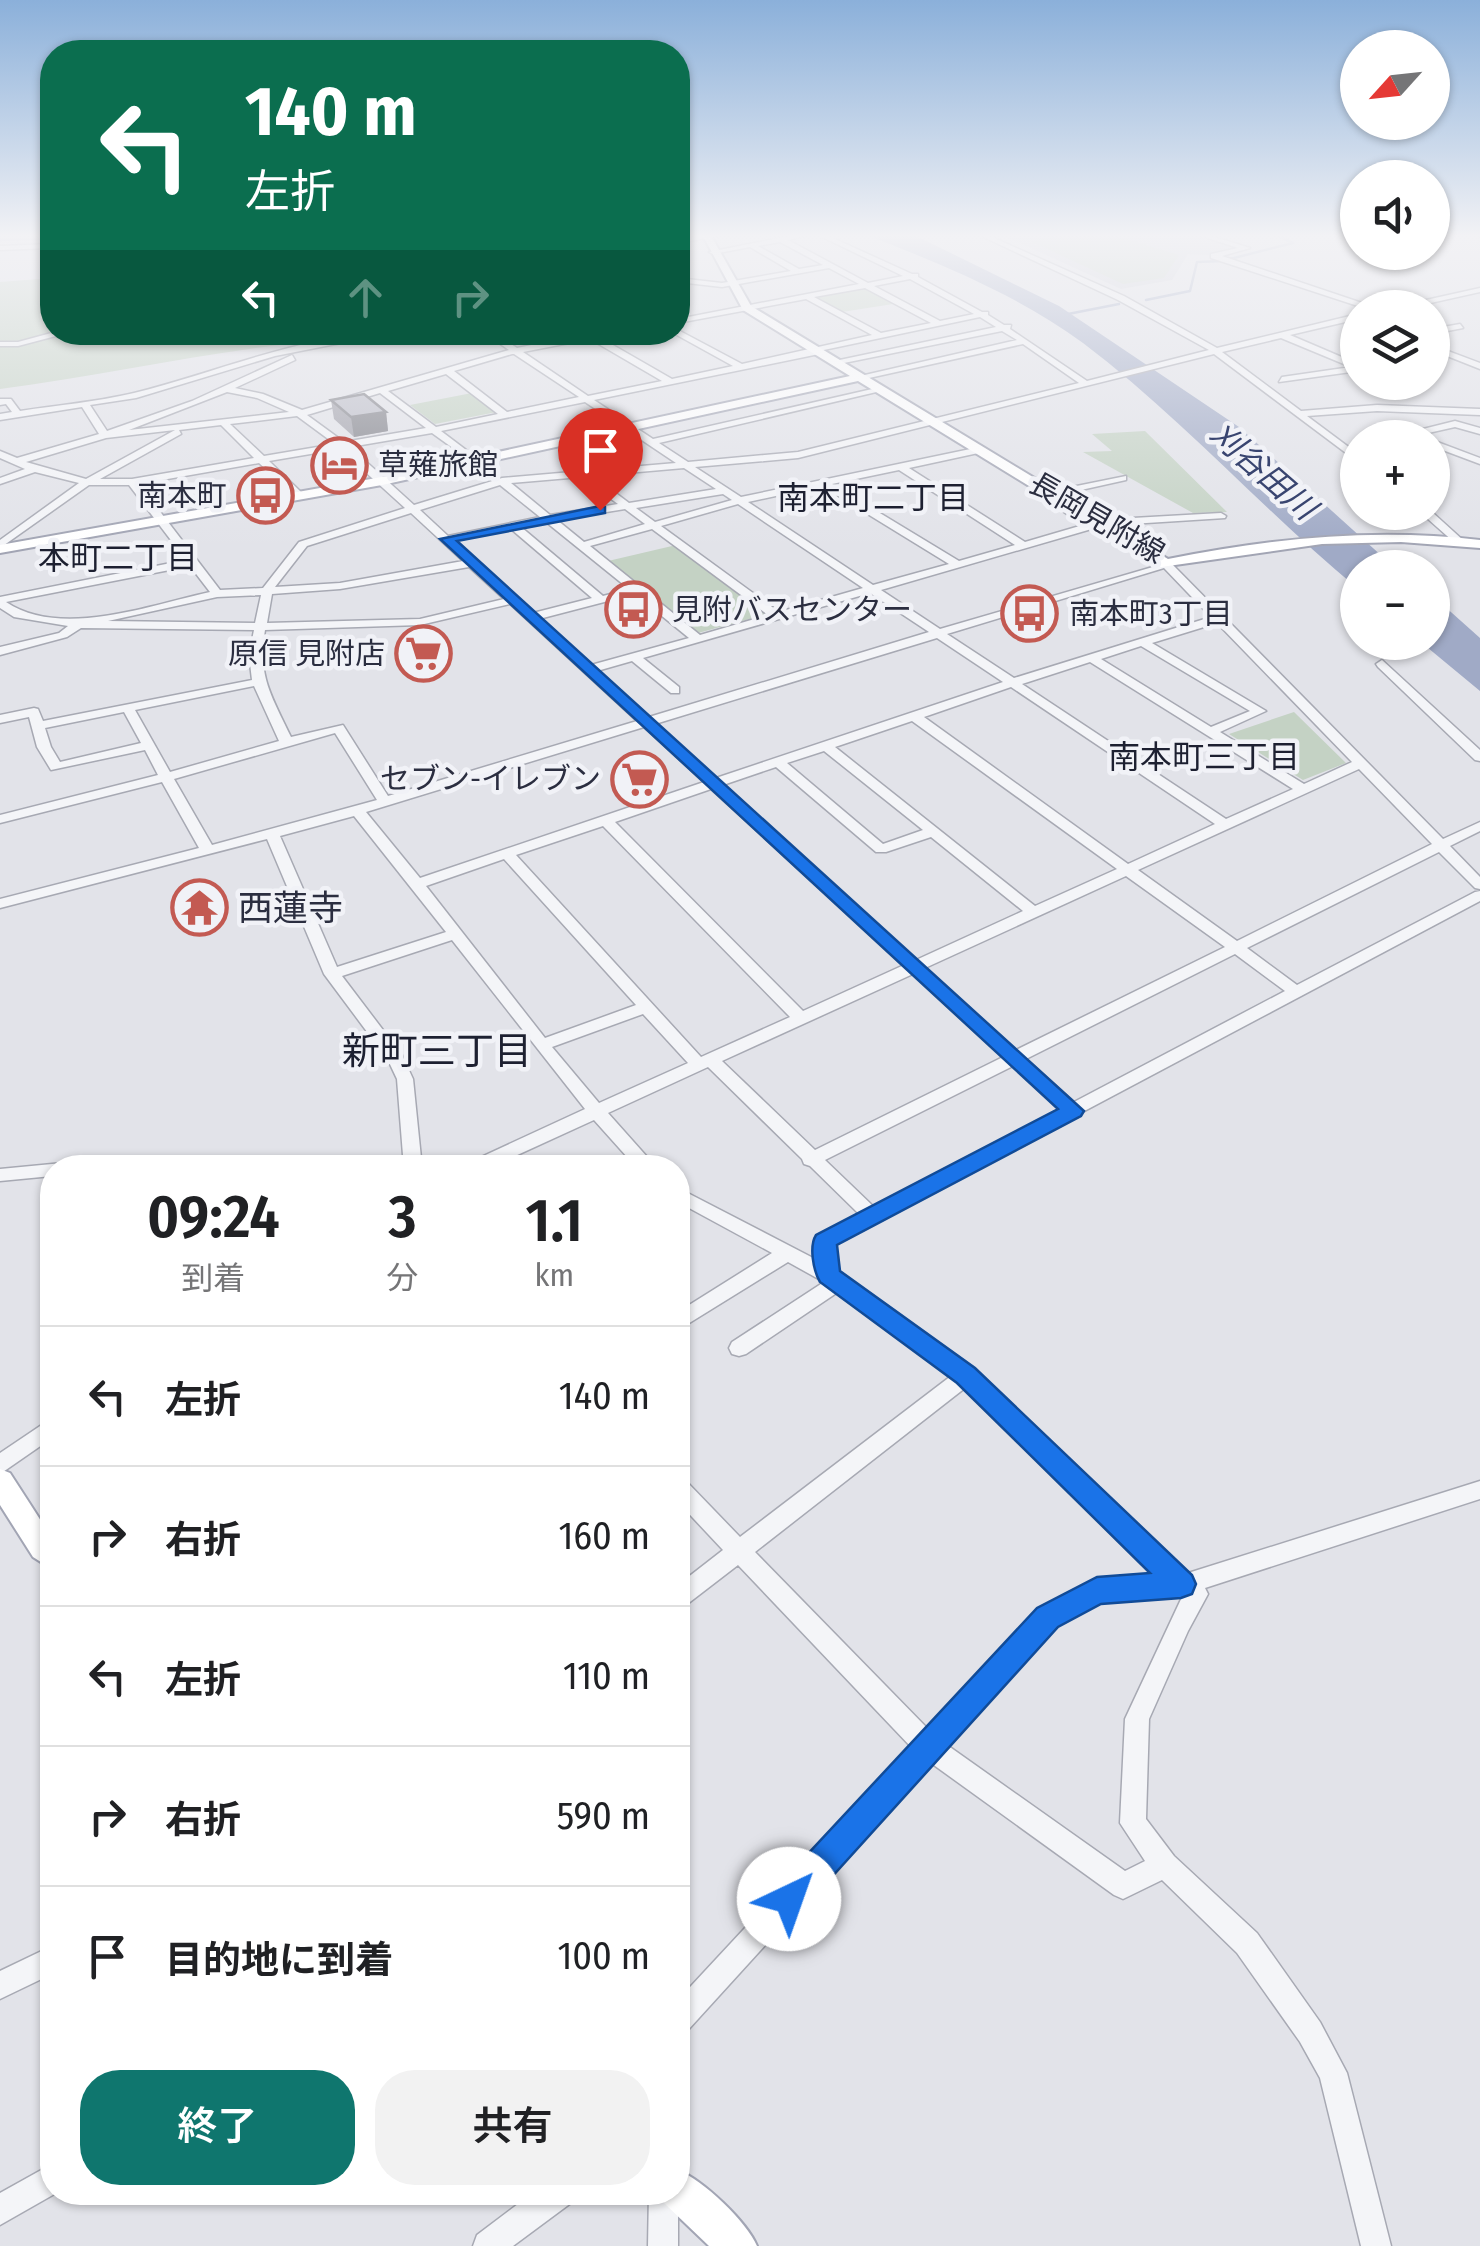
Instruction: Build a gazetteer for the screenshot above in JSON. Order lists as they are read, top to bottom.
{
  "streets": {
    "main road": ["長岡見附線"]
  },
  "districts": [
    "南本町二丁目",
    "本町二丁目",
    "南本町三丁目",
    "新町三丁目"
  ],
  "water": ["刈谷田川"],
  "places": {
    "hotel": ["草薙旅館"],
    "bus stop": ["南本町", "見附バスセンター", "南本町3丁目"],
    "supermarket": ["原信 見附店", "セブン-イレブン"],
    "temple": ["西蓮寺"]
  },
  "north": "bottom left",
  "page": {
    "map_buttons": ["+", "−"],
    "turn": ["140 m", "左折"],
    "eta": [
      "09:24",
      "到着",
      "3",
      "分",
      "1.1",
      "km"
    ],
    "list": [
      {
        "name": "左折",
        "value": "140 m"
      },
      {
        "name": "右折",
        "value": "160 m"
      },
      {
        "name": "左折",
        "value": "110 m"
      },
      {
        "name": "右折",
        "value": "590 m"
      },
      {
        "name": "目的地に到着",
        "value": "100 m"
      }
    ],
    "buttons": ["終了", "共有"]
  }
}
